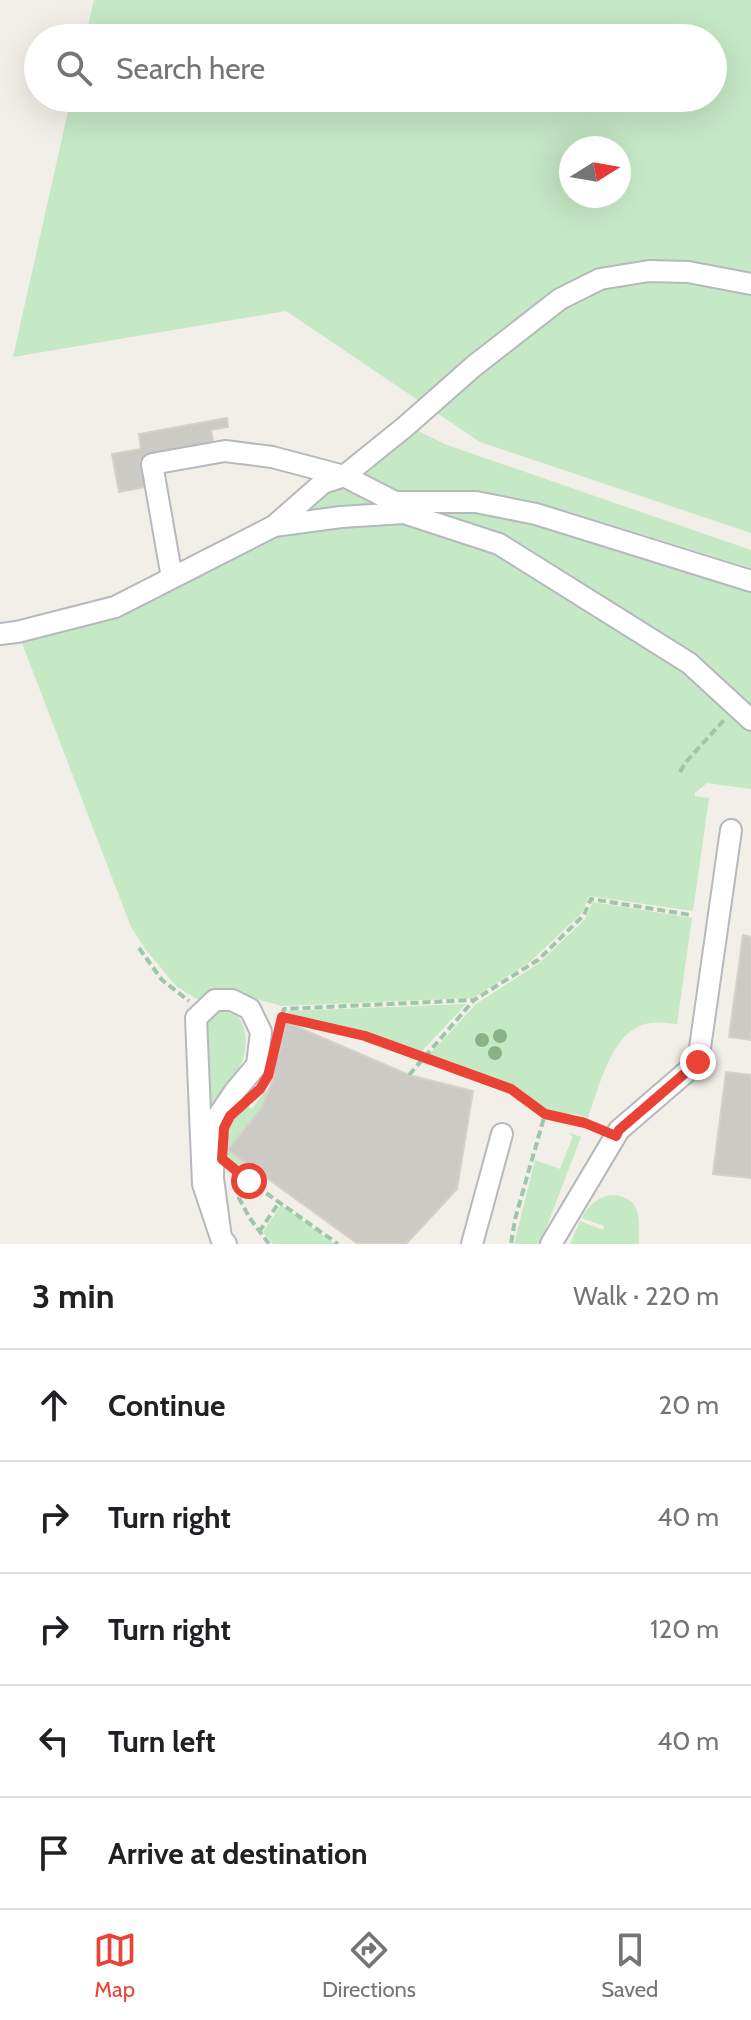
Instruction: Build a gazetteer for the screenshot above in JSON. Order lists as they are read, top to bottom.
{
  "north": "right",
  "page": {
    "search": "Search here",
    "heading": ["3 min", "Walk · 220 m"],
    "list": [
      ["Continue", "20 m"],
      ["Turn right", "40 m"],
      ["Turn right", "120 m"],
      ["Turn left", "40 m"],
      "Arrive at destination"
    ],
    "nav": ["Map", "Directions", "Saved"]
  }
}
